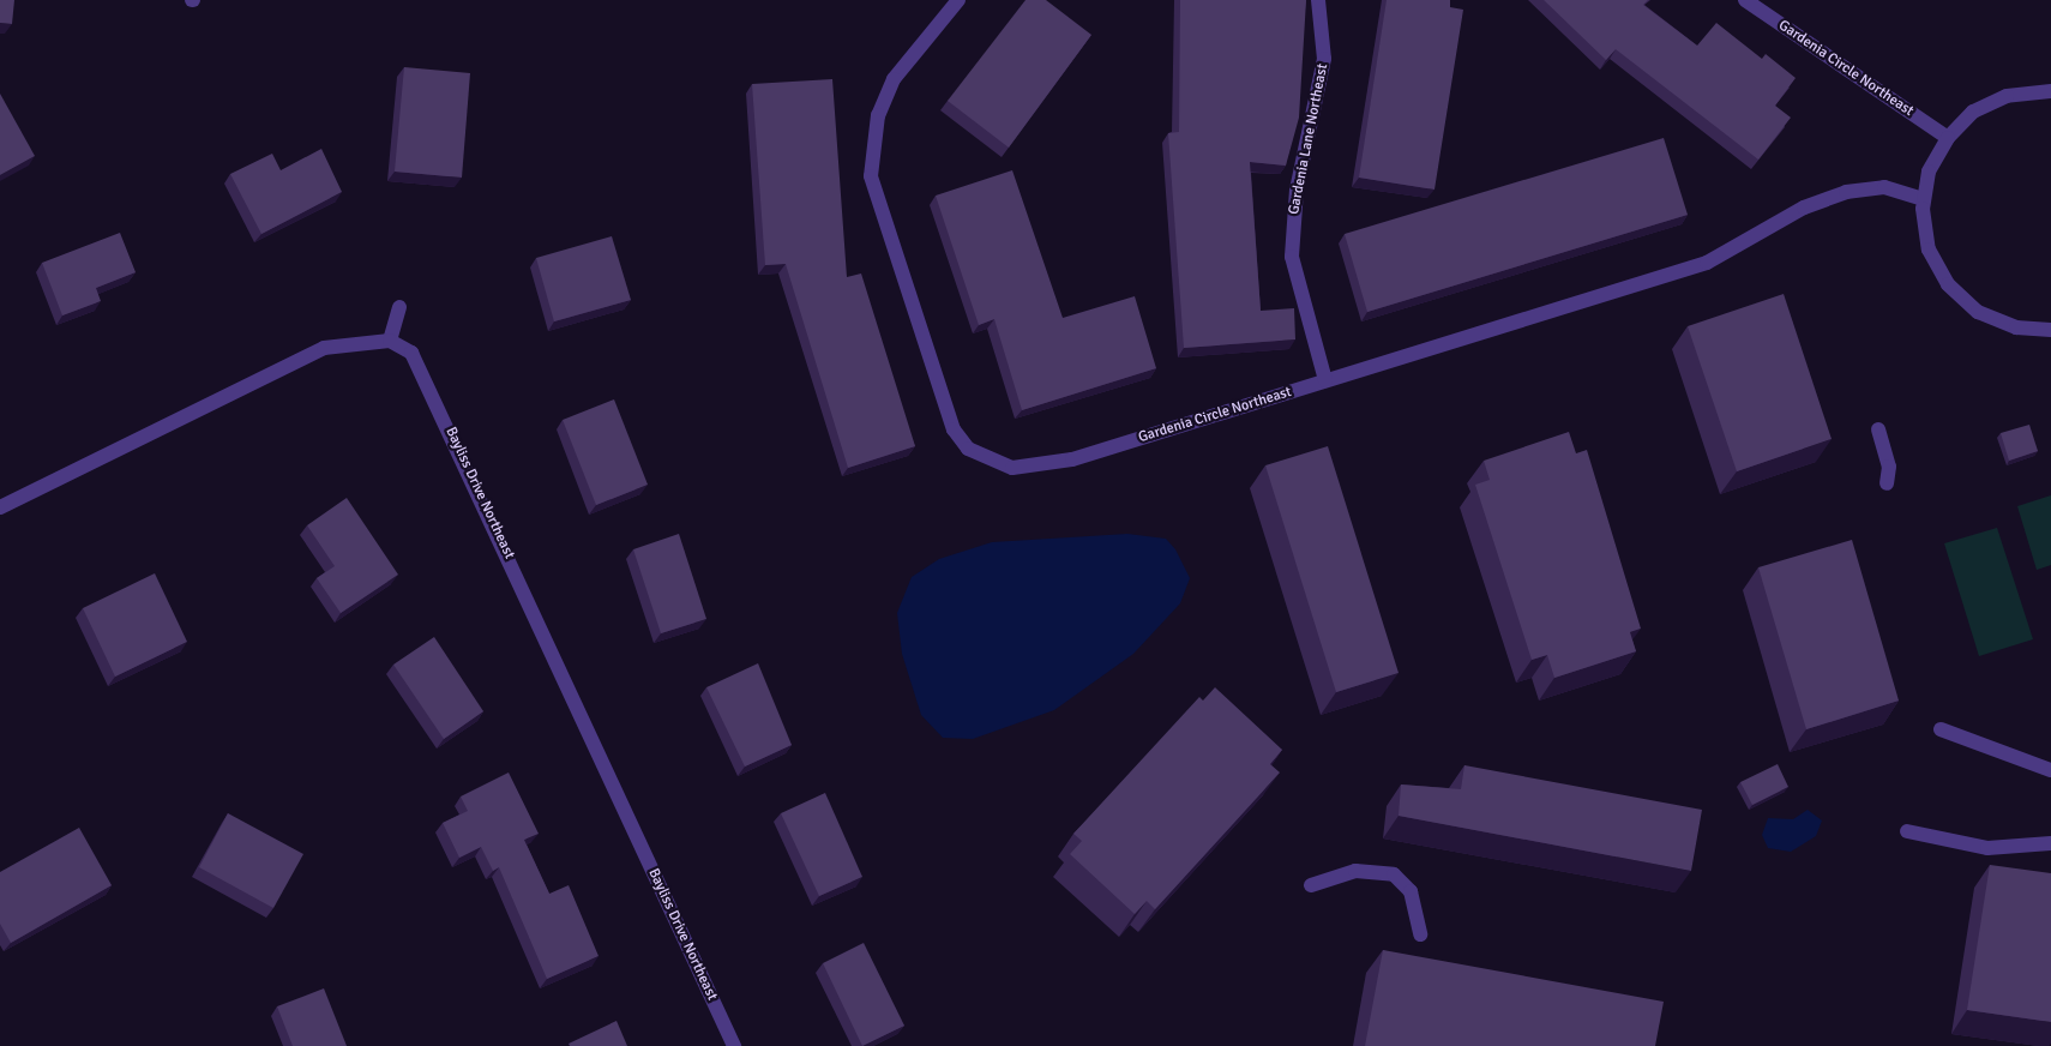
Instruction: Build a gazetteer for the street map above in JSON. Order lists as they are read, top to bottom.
{
  "streets": {
    "street": ["Gardenia Circle Northeast", "Gardenia Lane Northeast", "Bayliss Drive Northeast"]
  },
  "crossings": [
    ["Gardenia Circle Northeast", "Gardenia Lane Northeast"]
  ]
}
